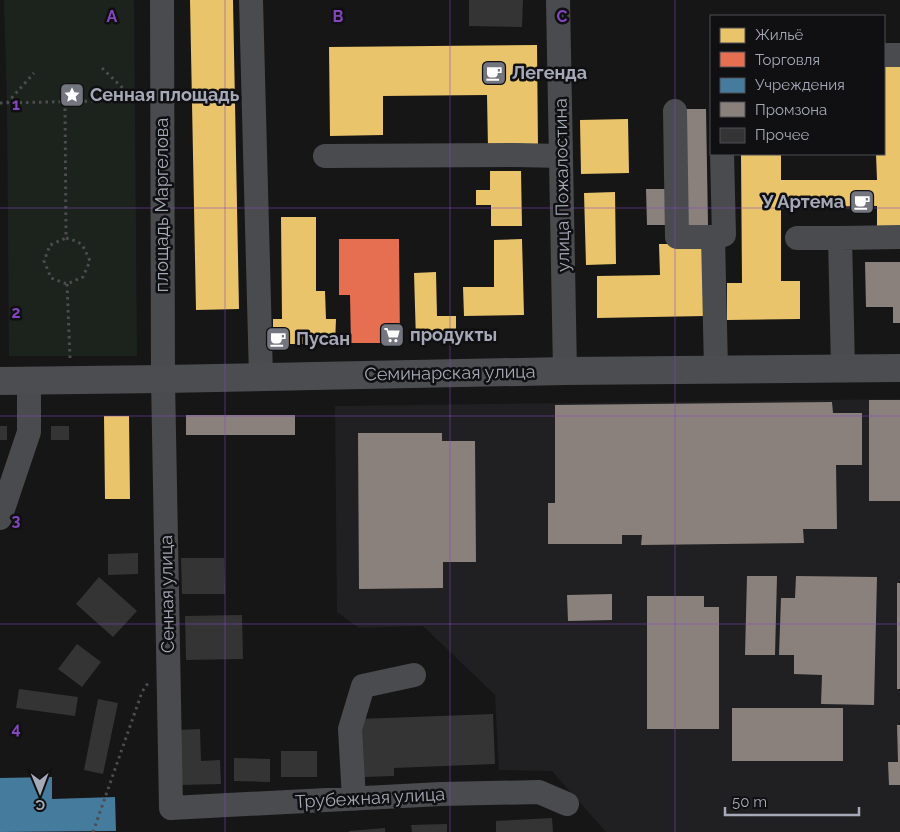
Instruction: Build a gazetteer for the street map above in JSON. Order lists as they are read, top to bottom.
{
  "streets": {
    "main road": ["Семинарская улица"],
    "street": [
      "улица Пожалостина",
      "площадь Маргелова",
      "Сенная улица",
      "Трубежная улица"
    ]
  },
  "crossings": [
    ["улица Пожалостина", "Семинарская улица"],
    ["площадь Маргелова", "Семинарская улица"],
    ["площадь Маргелова", "Сенная улица"],
    ["Семинарская улица", "Сенная улица"],
    ["Сенная улица", "Трубежная улица"]
  ],
  "places": {
    "cafe": ["Легенда", "У Артема", "Пусан"],
    "place": ["Сенная площадь"],
    "supermarket": ["продукты"]
  },
  "legend": [
    "Жильё",
    "Торговля",
    "Учреждения",
    "Промзона",
    "Прочее"
  ],
  "scale_bar": "50 m",
  "north": "bottom",
  "grid": {
    "columns": ["A", "B", "C"],
    "rows": [
      "1",
      "2",
      "3",
      "4"
    ]
  }
}
